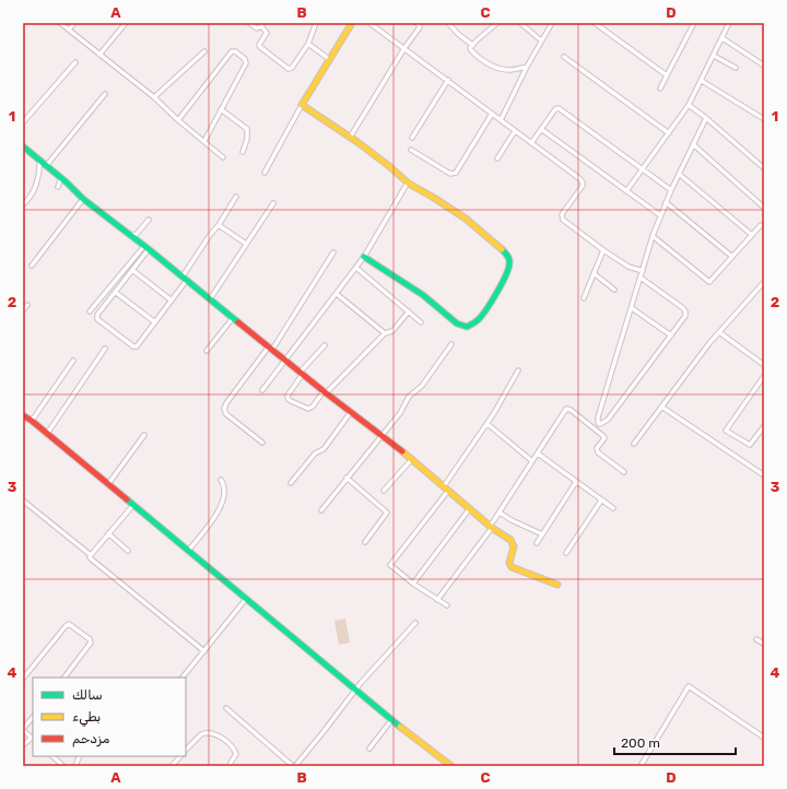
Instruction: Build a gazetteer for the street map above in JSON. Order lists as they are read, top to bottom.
{
  "legend": ["سالك", "بطيء", "مزدحم"],
  "scale_bar": "200 m",
  "grid": {
    "columns": [
      "A",
      "B",
      "C",
      "D"
    ],
    "rows": [
      "1",
      "2",
      "3",
      "4"
    ]
  }
}
